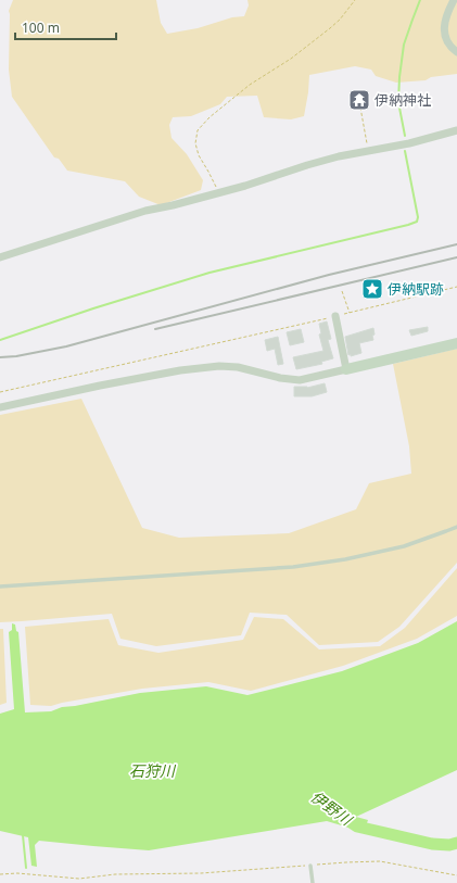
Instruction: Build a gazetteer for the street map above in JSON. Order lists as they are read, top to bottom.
{
  "water": ["石狩川", "伊野川"],
  "places": {
    "temple": ["伊納神社"],
    "place": ["伊納駅跡"]
  },
  "scale_bar": "100 m"
}
